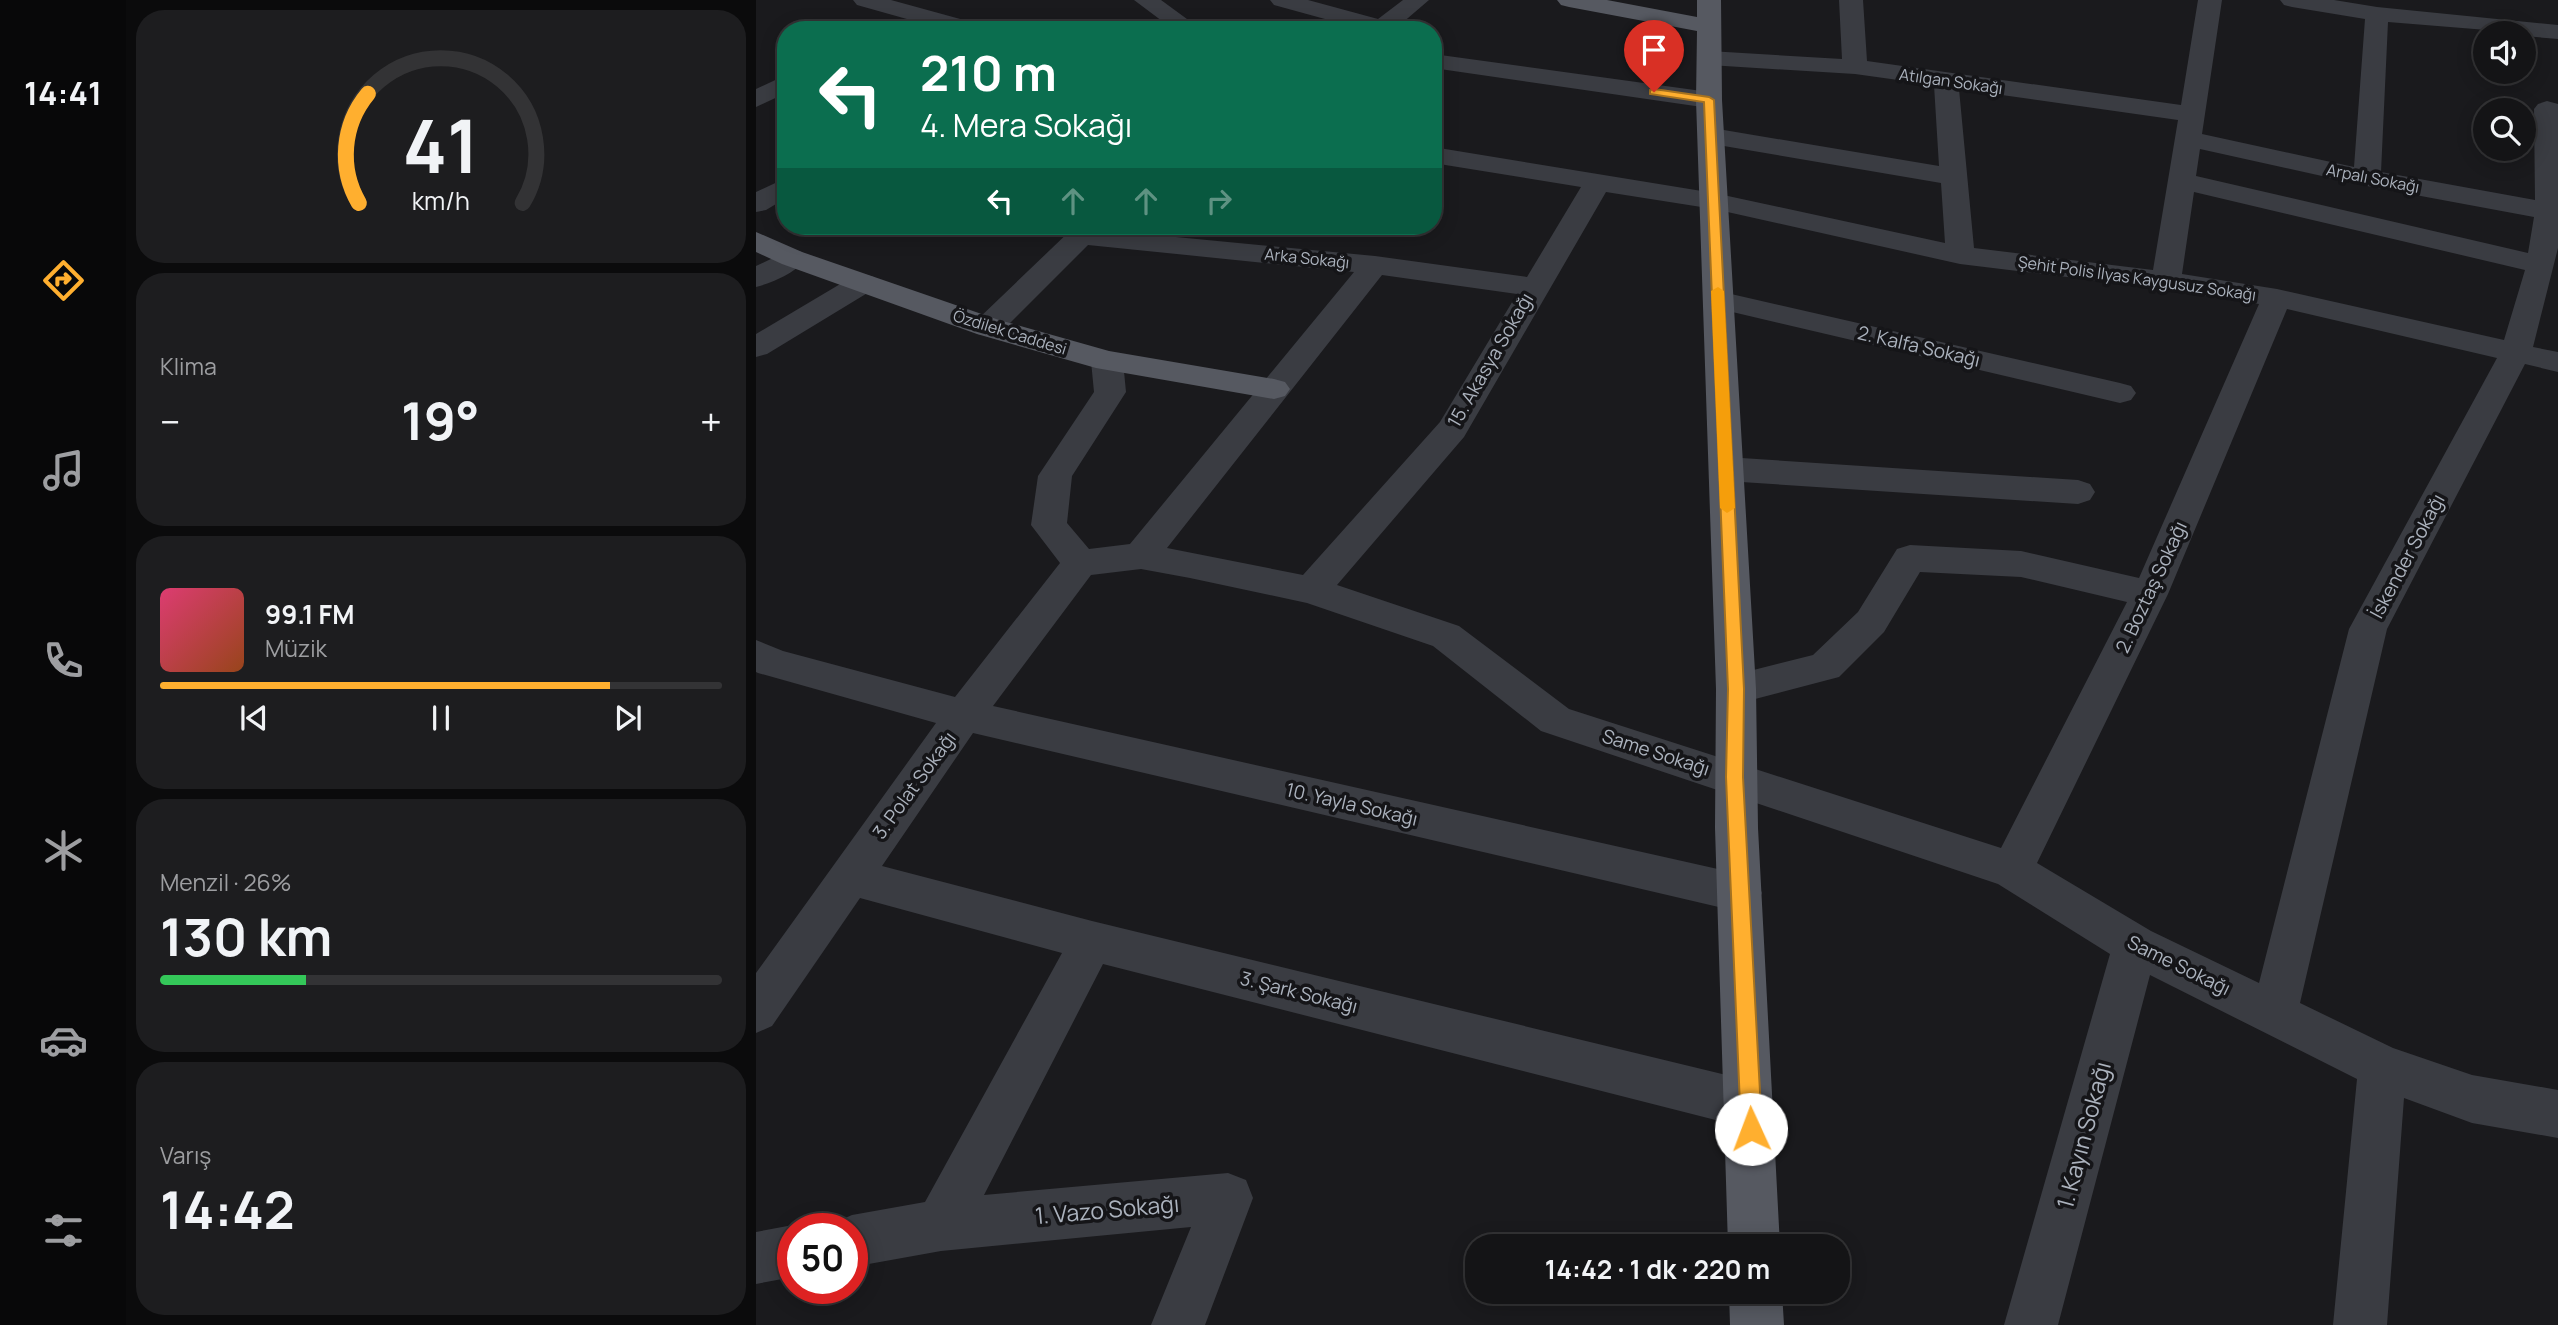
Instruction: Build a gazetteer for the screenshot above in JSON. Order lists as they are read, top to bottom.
{
  "streets": {
    "main road": ["Özdilek Caddesi"],
    "street": [
      "Atılgan Sokağı",
      "Arpalı Sokağı",
      "Arka Sokağı",
      "Şehit Polis İlyas Kaygusuz Sokağı",
      "2. Kalfa Sokağı",
      "15. Akasya Sokağı",
      "İskender Sokağı",
      "2. Boztaş Sokağı",
      "Same Sokağı",
      "3. Polat Sokağı",
      "10. Yayla Sokağı",
      "3. Şark Sokağı",
      "1. Kayın Sokağı",
      "1. Vazo Sokağı"
    ]
  },
  "crossings": [
    ["Atılgan Sokağı", "Arpalı Sokağı"],
    ["Arpalı Sokağı", "İskender Sokağı"],
    ["Arka Sokağı", "15. Akasya Sokağı"],
    ["Şehit Polis İlyas Kaygusuz Sokağı", "15. Akasya Sokağı"],
    ["Şehit Polis İlyas Kaygusuz Sokağı", "İskender Sokağı"],
    ["Şehit Polis İlyas Kaygusuz Sokağı", "2. Boztaş Sokağı"],
    ["15. Akasya Sokağı", "Same Sokağı"],
    ["İskender Sokağı", "Same Sokağı"],
    ["2. Boztaş Sokağı", "Same Sokağı"],
    ["Same Sokağı", "3. Polat Sokağı"],
    ["Same Sokağı", "1. Kayın Sokağı"],
    ["3. Polat Sokağı", "10. Yayla Sokağı"],
    ["3. Polat Sokağı", "3. Şark Sokağı"]
  ],
  "page": {
    "tabs": "14:41",
    "turn": ["210 m", "4. Mera Sokağı"],
    "tile": [
      "Klima",
      ["Menzil · 26%", "130 km"],
      ["Varış", "14:42"]
    ],
    "heat": ["−", "19°", "+"],
    "song": ["99.1 FM", "Müzik"],
    "limit": "50",
    "trip": "14:42 · 1 dk · 220 m",
    "gauge": ["41", "km/h"]
  }
}
